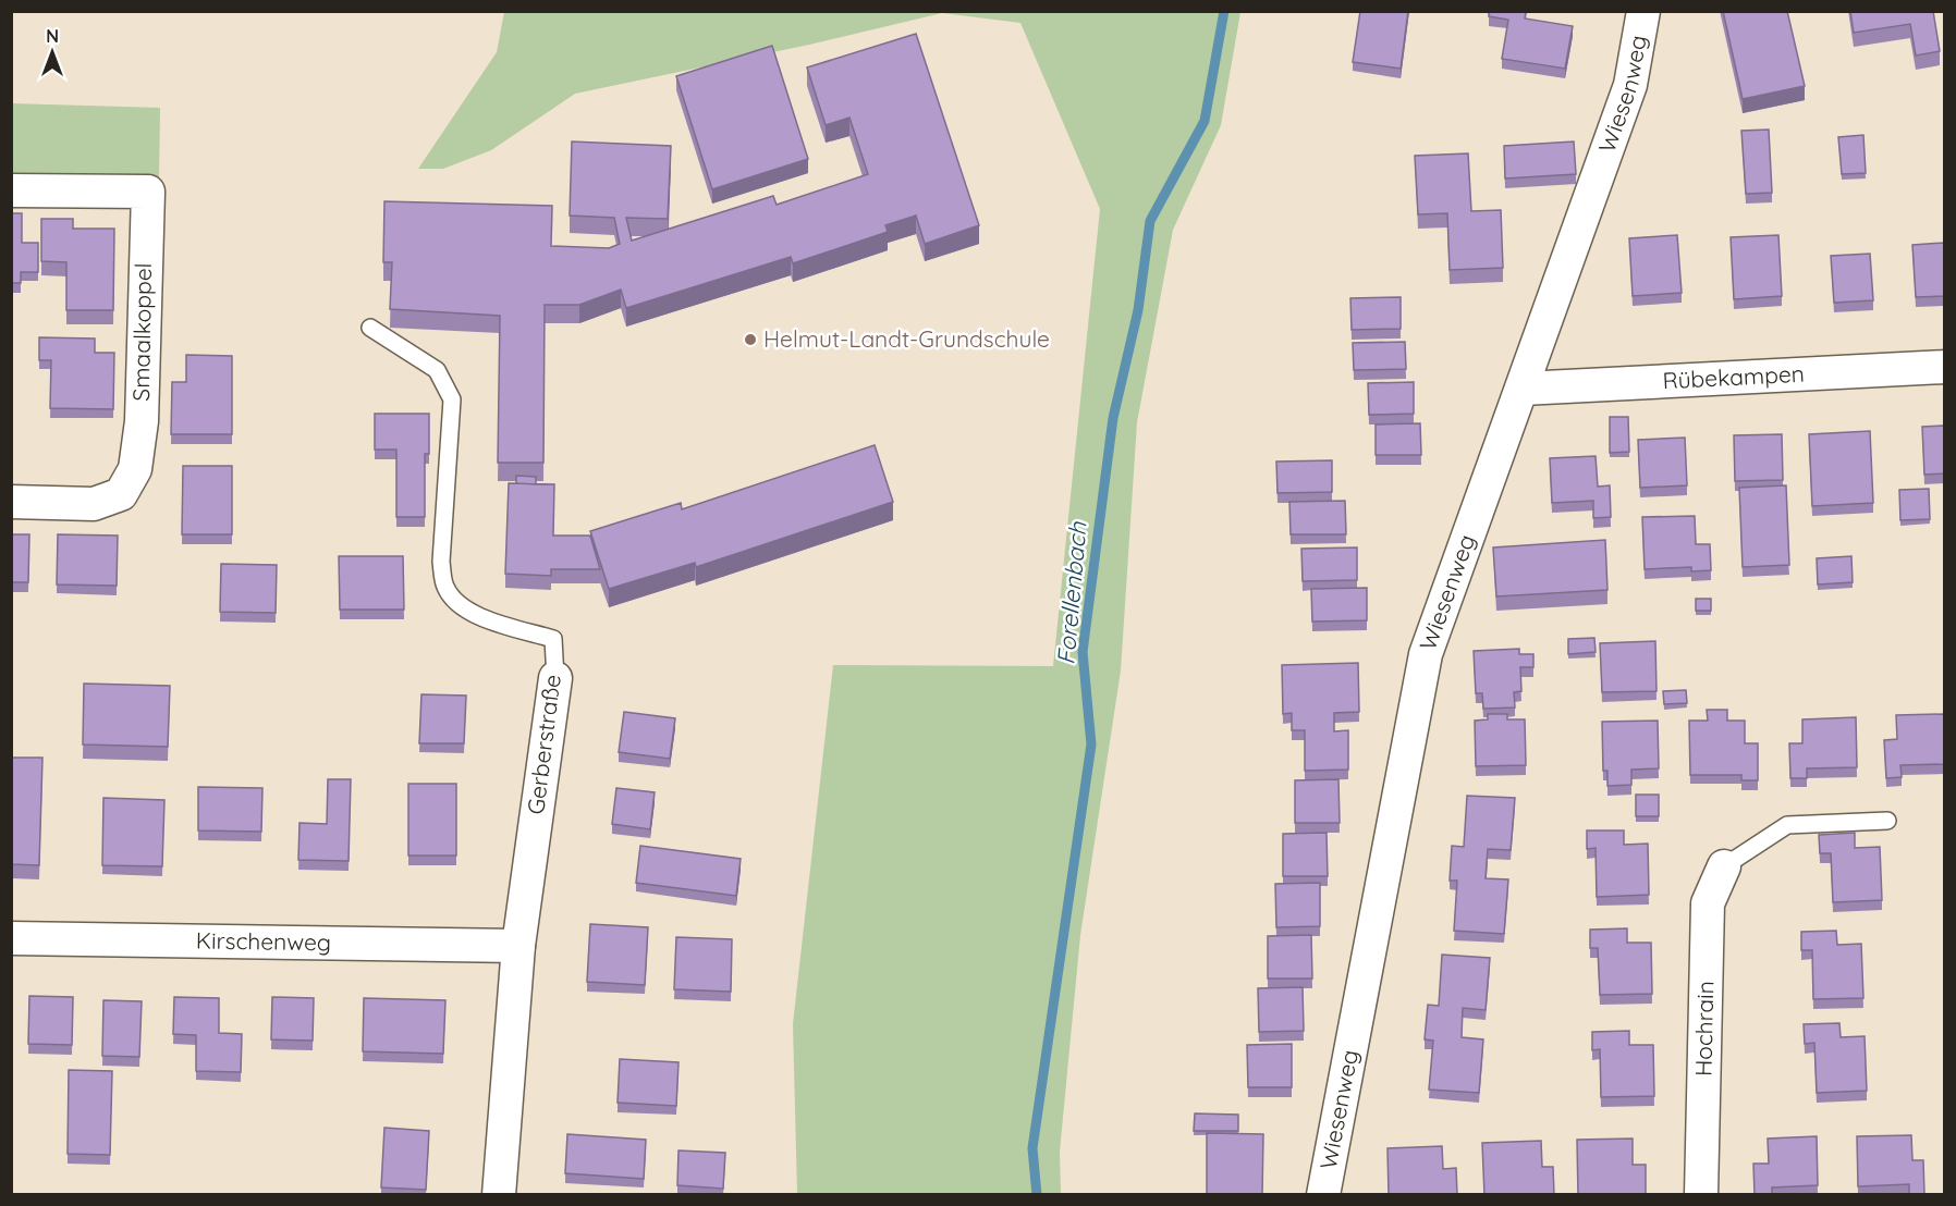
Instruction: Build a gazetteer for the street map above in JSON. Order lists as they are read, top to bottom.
{
  "streets": {
    "street": [
      "Wiesenweg",
      "Smaalkoppel",
      "Rübekampen",
      "Gerberstraße",
      "Kirschenweg",
      "Hochrain"
    ]
  },
  "crossings": [
    ["Wiesenweg", "Rübekampen"],
    ["Gerberstraße", "Kirschenweg"]
  ],
  "water": ["Forellenbach"],
  "places": ["Helmut-Landt-Grundschule"],
  "north": "top"
}
